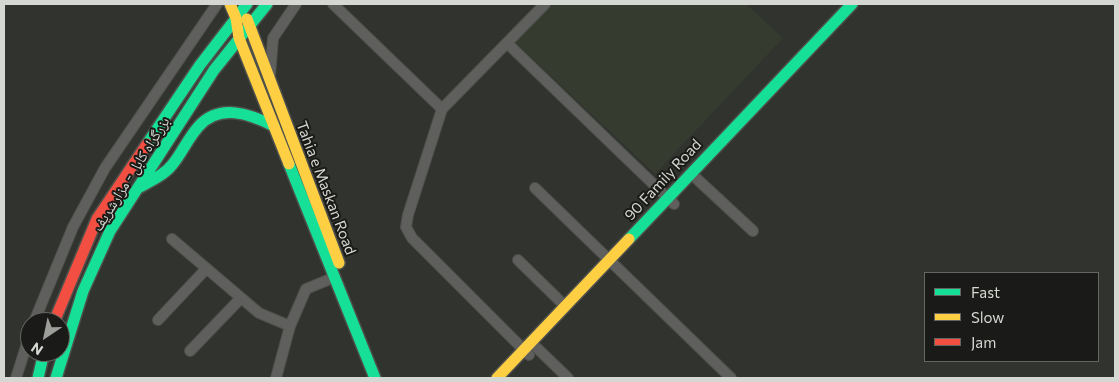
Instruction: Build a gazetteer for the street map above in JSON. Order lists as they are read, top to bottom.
{
  "streets": {
    "main road": ["بزرگراه کابل - مزارشریف", "90 Family Road", "Tahia e Maskan Road"]
  },
  "crossings": [
    ["بزرگراه کابل - مزارشریف", "Tahia e Maskan Road"]
  ],
  "legend": ["Fast", "Slow", "Jam"],
  "north": "bottom left"
}
